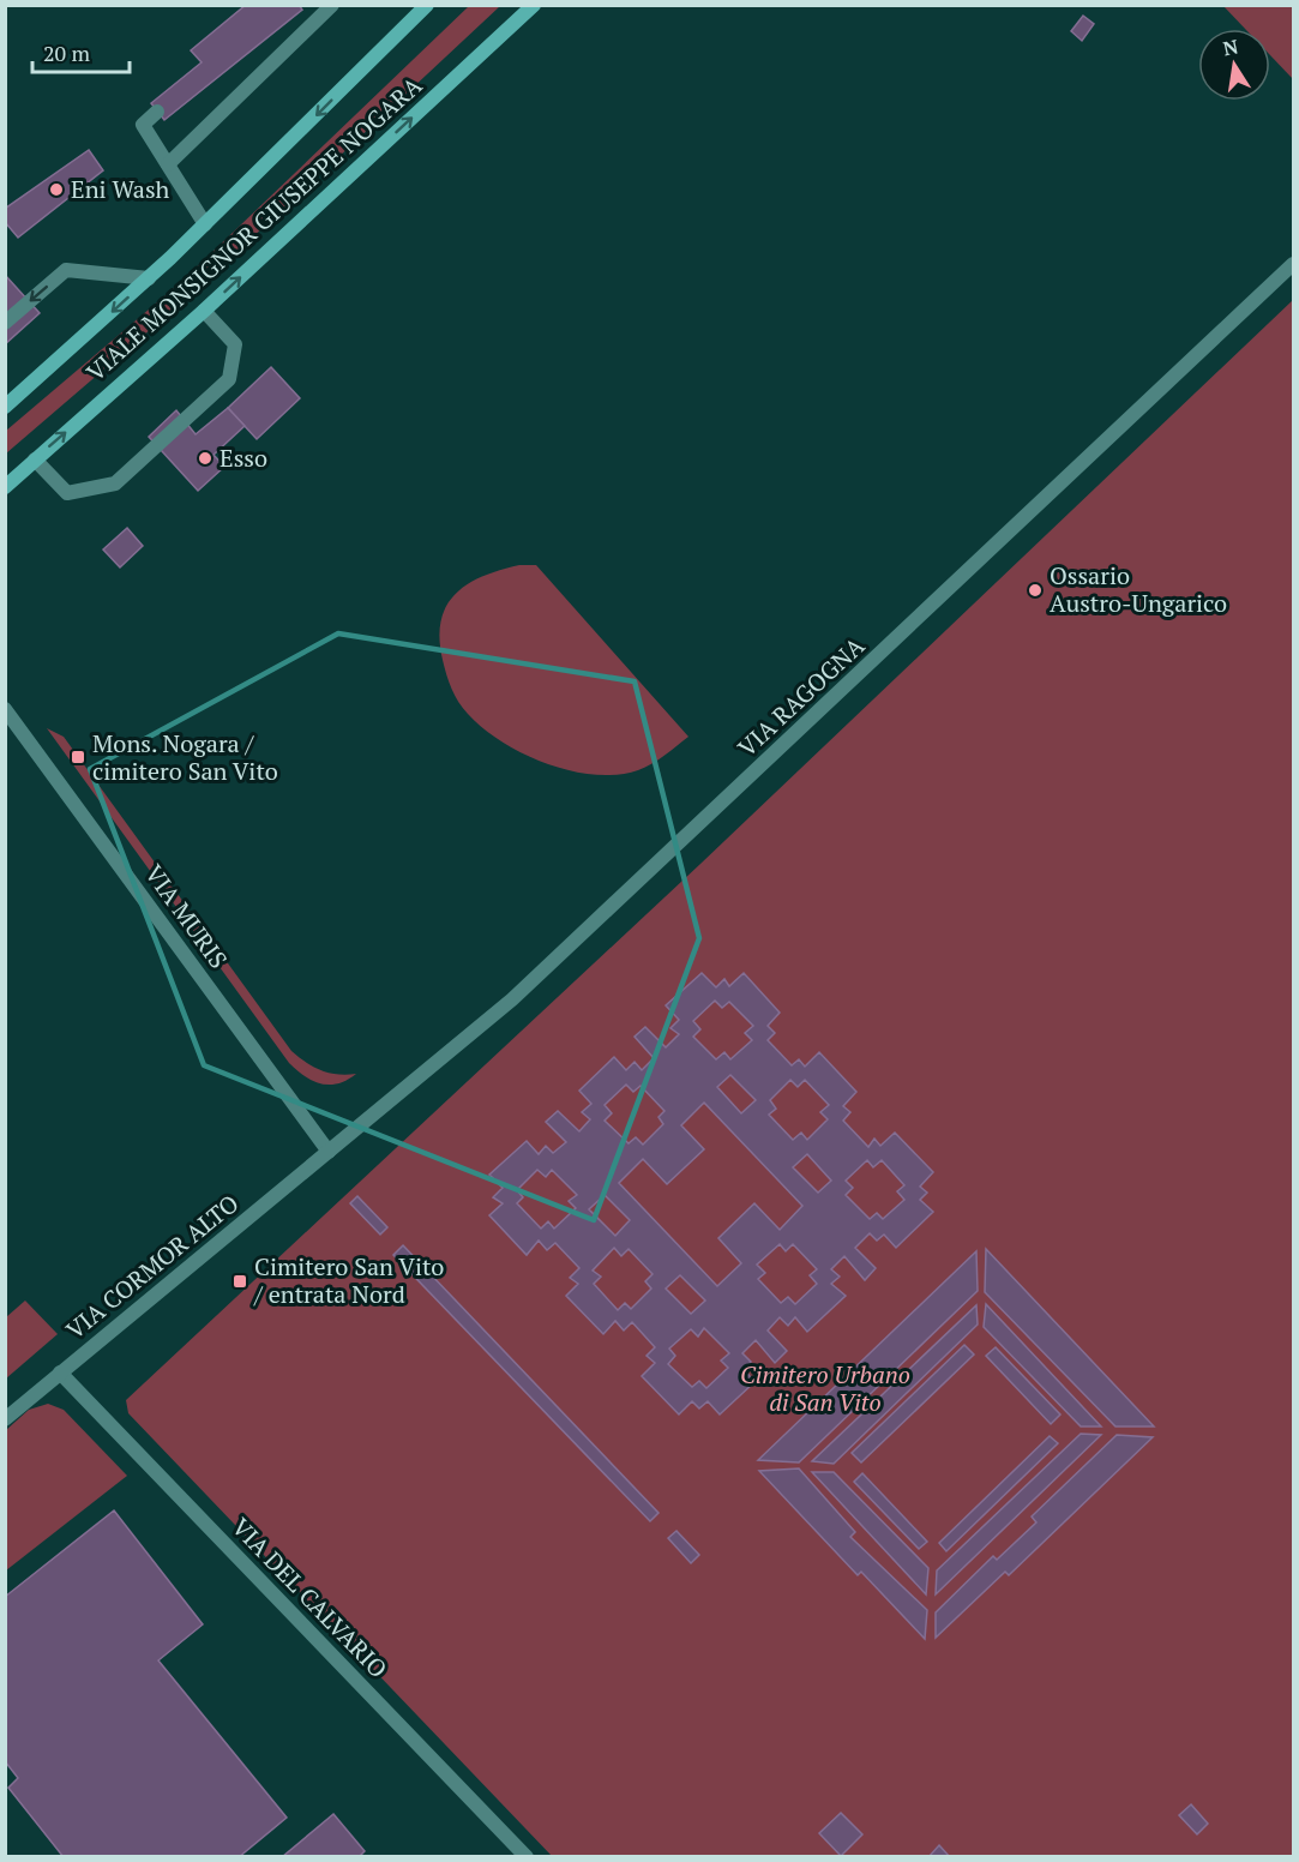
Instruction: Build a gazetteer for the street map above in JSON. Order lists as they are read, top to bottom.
{
  "streets": {
    "main road": ["VIALE MONSIGNOR GIUSEPPE NOGARA"],
    "street": [
      "VIA RAGOGNA",
      "VIA MURIS",
      "VIA CORMOR ALTO",
      "VIA DEL CALVARIO"
    ]
  },
  "crossings": [
    ["VIA RAGOGNA", "VIA MURIS"],
    ["VIA RAGOGNA", "VIA CORMOR ALTO"],
    ["VIA MURIS", "VIA CORMOR ALTO"],
    ["VIA CORMOR ALTO", "VIA DEL CALVARIO"]
  ],
  "parks": ["Cimitero Urbano di San Vito"],
  "places": {
    "other": ["Eni Wash", "Esso", "Ossario Austro-Ungarico"],
    "transit": ["Mons. Nogara / cimitero San Vito", "Cimitero San Vito / entrata Nord"]
  },
  "scale_bar": "20 m",
  "north": "top"
}
